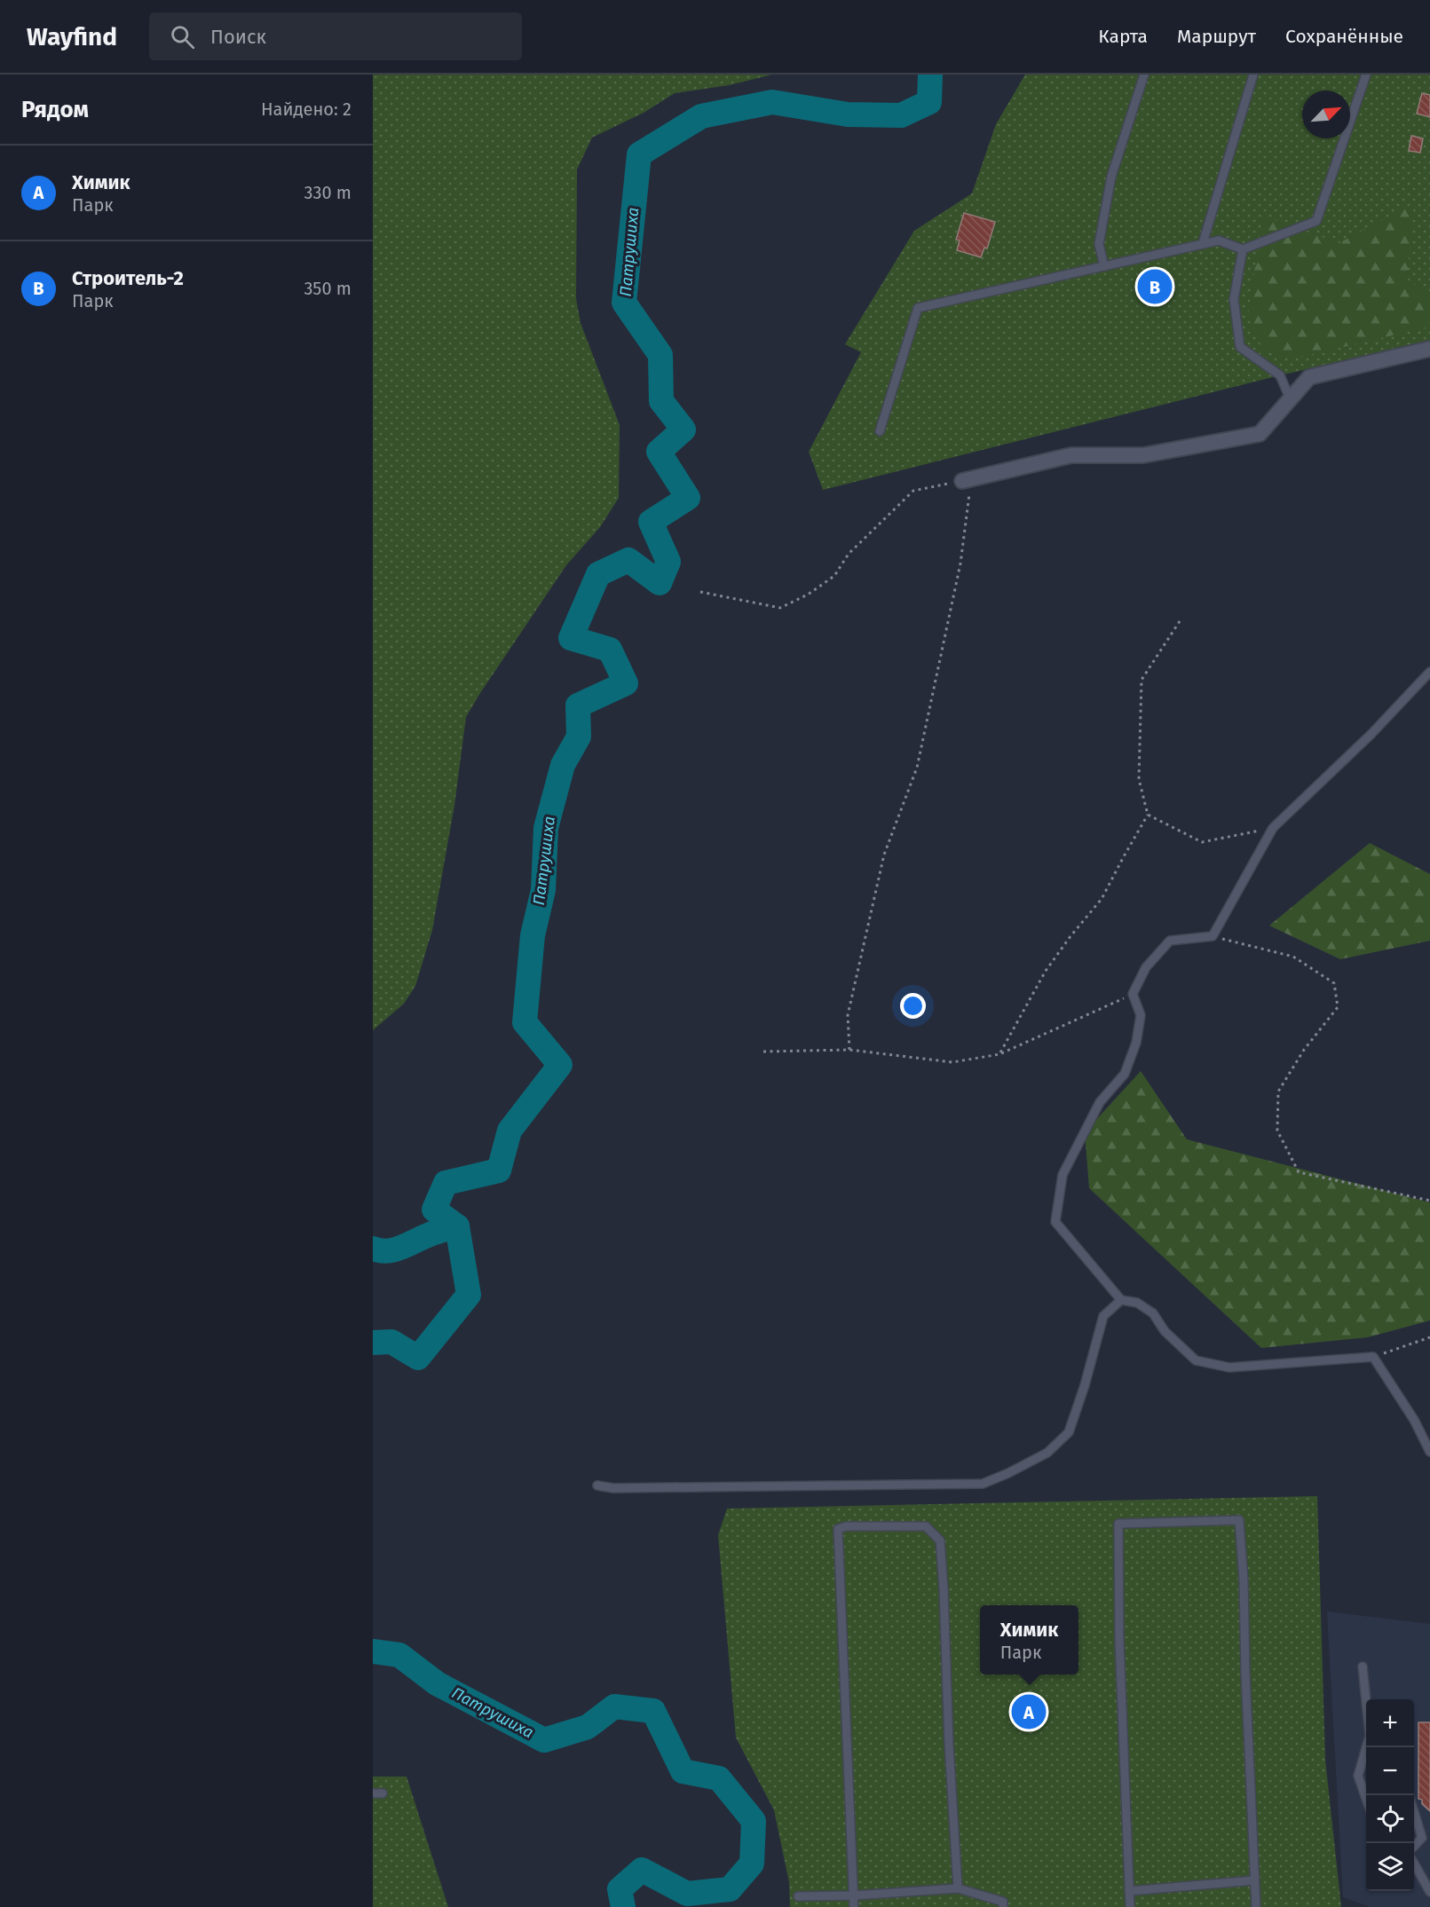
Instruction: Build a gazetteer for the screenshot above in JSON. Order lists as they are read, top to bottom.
{
  "water": ["Патрушиха"],
  "north": "top right",
  "page": {
    "header": "Wayfind",
    "search": "Поиск",
    "nav": ["Карта", "Маршрут", "Сохранённые"],
    "heading": ["Рядом", "Найдено: 2"],
    "list": [
      {
        "mark": "A",
        "name": "Химик",
        "note": "Парк",
        "value": "330 m"
      },
      {
        "mark": "B",
        "name": "Строитель-2",
        "note": "Парк",
        "value": "350 m"
      }
    ],
    "pins": ["B", "A"],
    "popup": ["Химик", "Парк"],
    "map_buttons": ["+", "−"]
  }
}
